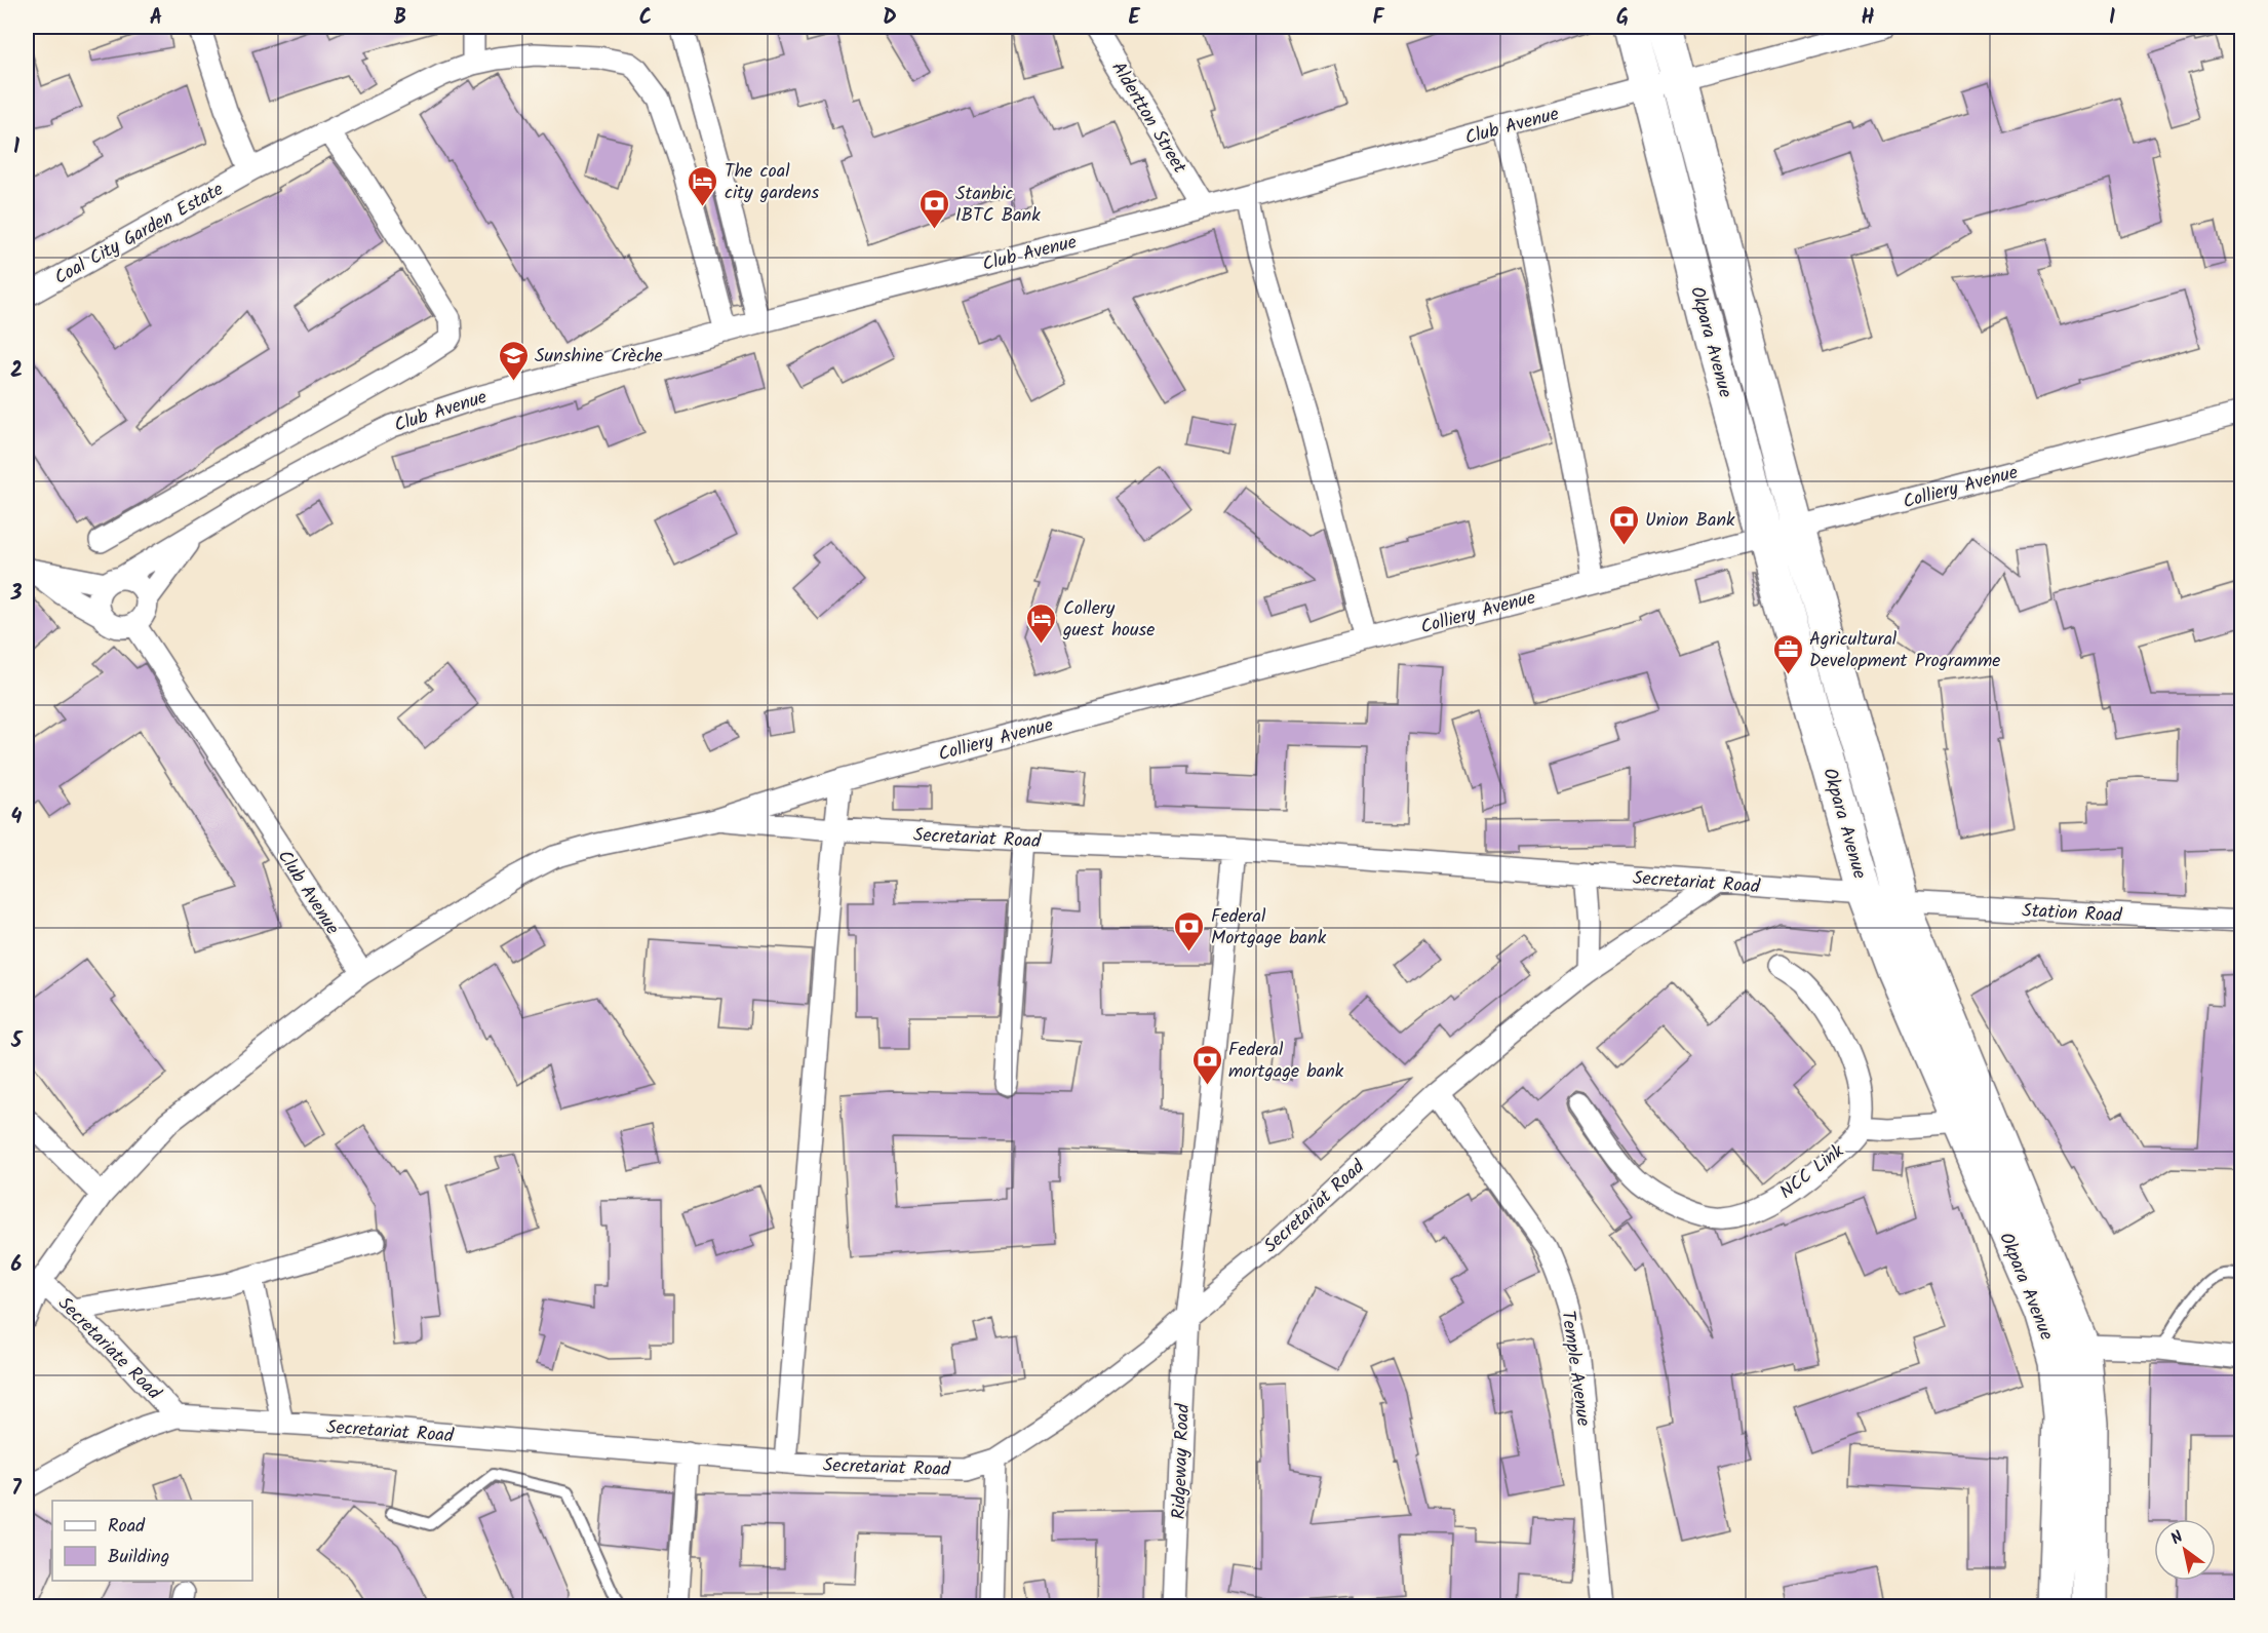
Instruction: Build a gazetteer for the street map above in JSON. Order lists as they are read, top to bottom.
{
  "streets": {
    "main road": ["Okpara Avenue"],
    "street": [
      "Aldertton Street",
      "Club Avenue",
      "Coal City Garden Estate",
      "Colliery Avenue",
      "Secretariat Road",
      "Station Road",
      "NCC Link",
      "Secretariate Road",
      "Temple Avenue",
      "Ridgeway Road"
    ]
  },
  "crossings": [
    ["Aldertton Street", "Club Avenue"],
    ["Club Avenue", "Coal City Garden Estate"],
    ["Club Avenue", "Okpara Avenue"],
    ["Okpara Avenue", "Colliery Avenue"],
    ["Okpara Avenue", "Secretariat Road"],
    ["Okpara Avenue", "Station Road"],
    ["Colliery Avenue", "Secretariat Road"],
    ["Secretariat Road", "Station Road"],
    ["Secretariat Road", "Secretariate Road"],
    ["Secretariat Road", "Temple Avenue"],
    ["Secretariat Road", "Ridgeway Road"]
  ],
  "places": {
    "hotel": ["The coal city gardens", "Collery guest house"],
    "bank": [
      "Stanbic IBTC Bank",
      "Union Bank",
      "Federal Mortgage bank",
      "Federal mortgage bank"
    ],
    "school or university": ["Sunshine Crèche"],
    "office": ["Agricultural Development Programme"]
  },
  "legend": ["Road", "Building"],
  "north": "top left",
  "grid": {
    "columns": [
      "A",
      "B",
      "C",
      "D",
      "E",
      "F",
      "G",
      "H",
      "I"
    ],
    "rows": [
      "1",
      "2",
      "3",
      "4",
      "5",
      "6",
      "7"
    ]
  }
}
